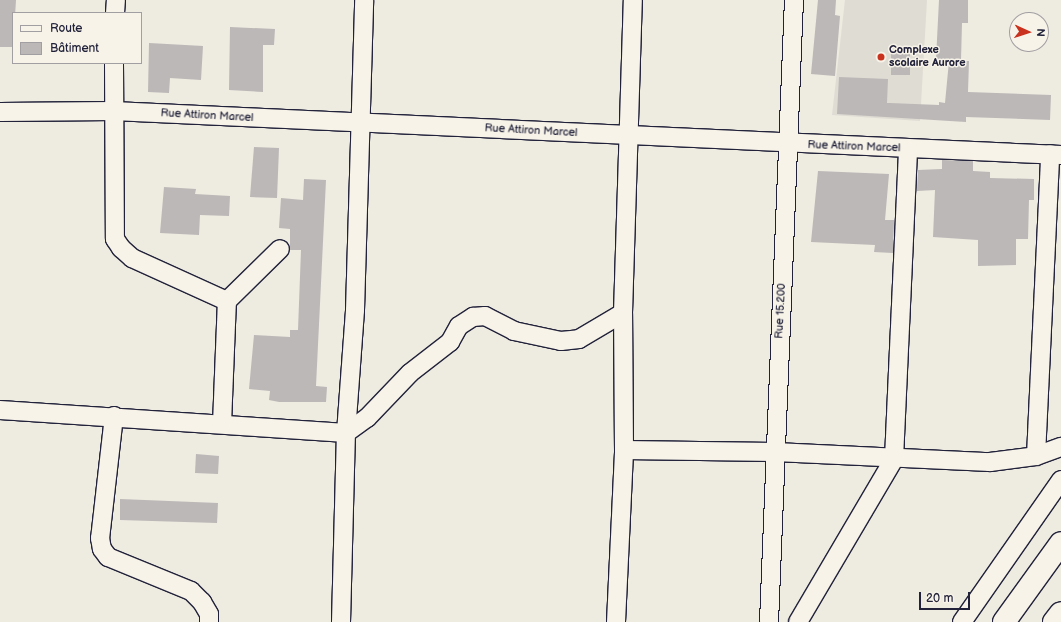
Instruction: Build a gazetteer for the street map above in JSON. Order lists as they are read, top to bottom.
{
  "streets": {
    "street": ["Rue Attiron Marcel", "Rue 15.200"]
  },
  "crossings": [
    ["Rue Attiron Marcel", "Rue 15.200"]
  ],
  "places": ["Complexe scolaire Aurore"],
  "legend": ["Route", "Bâtiment"],
  "scale_bar": "20 m",
  "north": "right"
}
